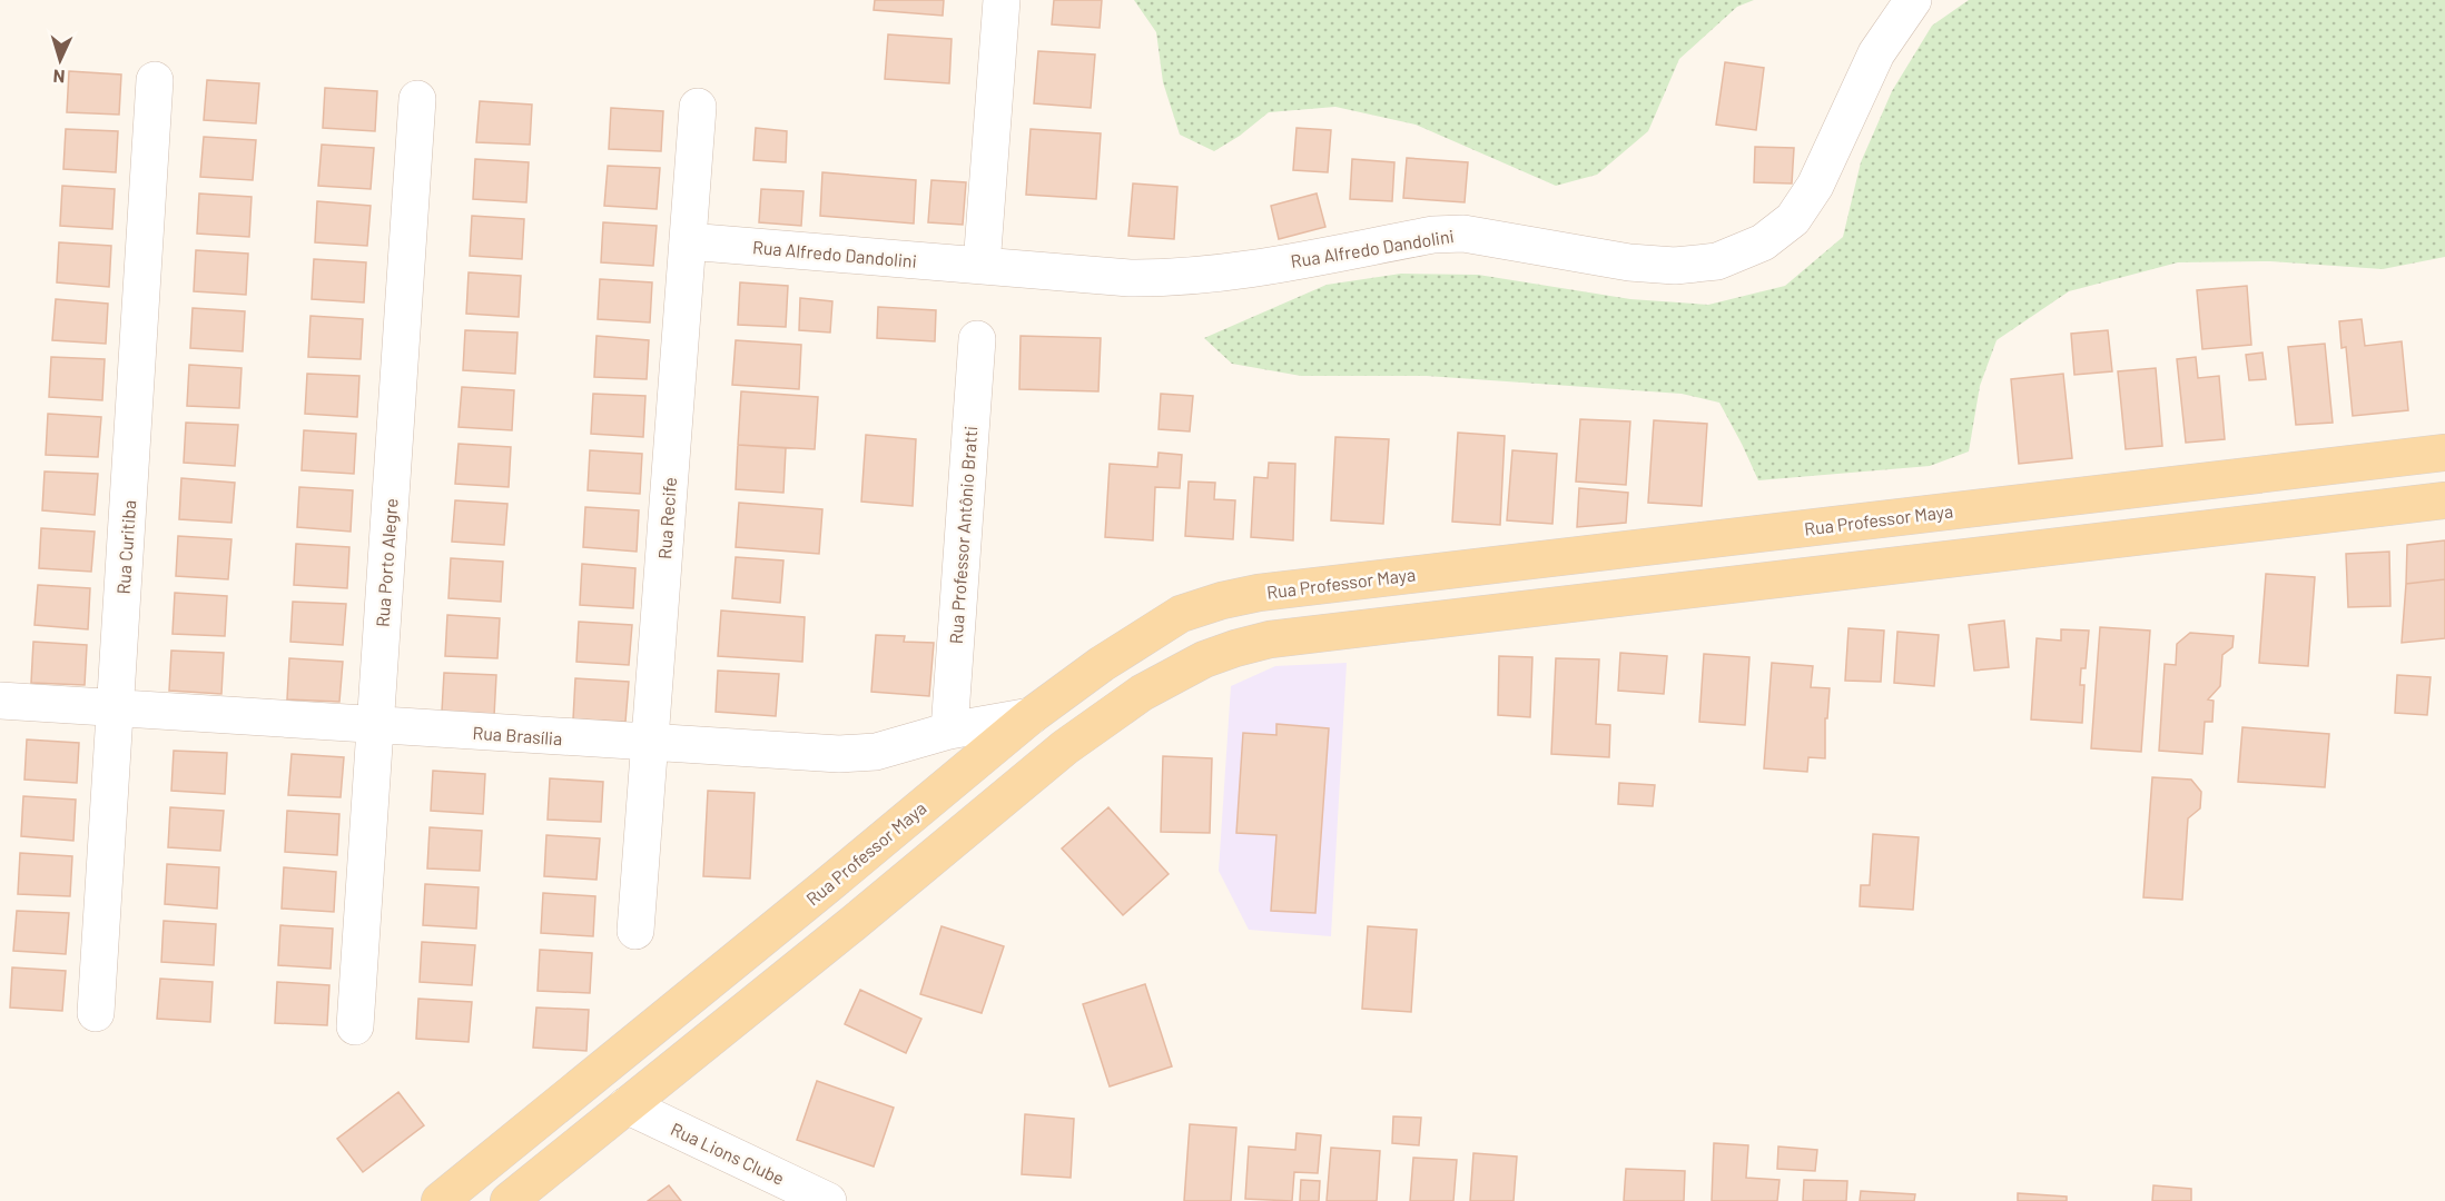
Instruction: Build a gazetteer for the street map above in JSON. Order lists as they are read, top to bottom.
{
  "streets": {
    "main road": ["Rua Professor Maya"],
    "street": [
      "Rua Alfredo Dandolini",
      "Rua Recife",
      "Rua Professor Antônio Bratti",
      "Rua Curitiba",
      "Rua Porto Alegre",
      "Rua Brasília",
      "Rua Lions Clube"
    ]
  },
  "crossings": [
    ["Rua Alfredo Dandolini", "Rua Recife"],
    ["Rua Recife", "Rua Brasília"],
    ["Rua Professor Maya", "Rua Brasília"],
    ["Rua Professor Antônio Bratti", "Rua Brasília"],
    ["Rua Curitiba", "Rua Brasília"],
    ["Rua Porto Alegre", "Rua Brasília"]
  ],
  "north": "bottom"
}
